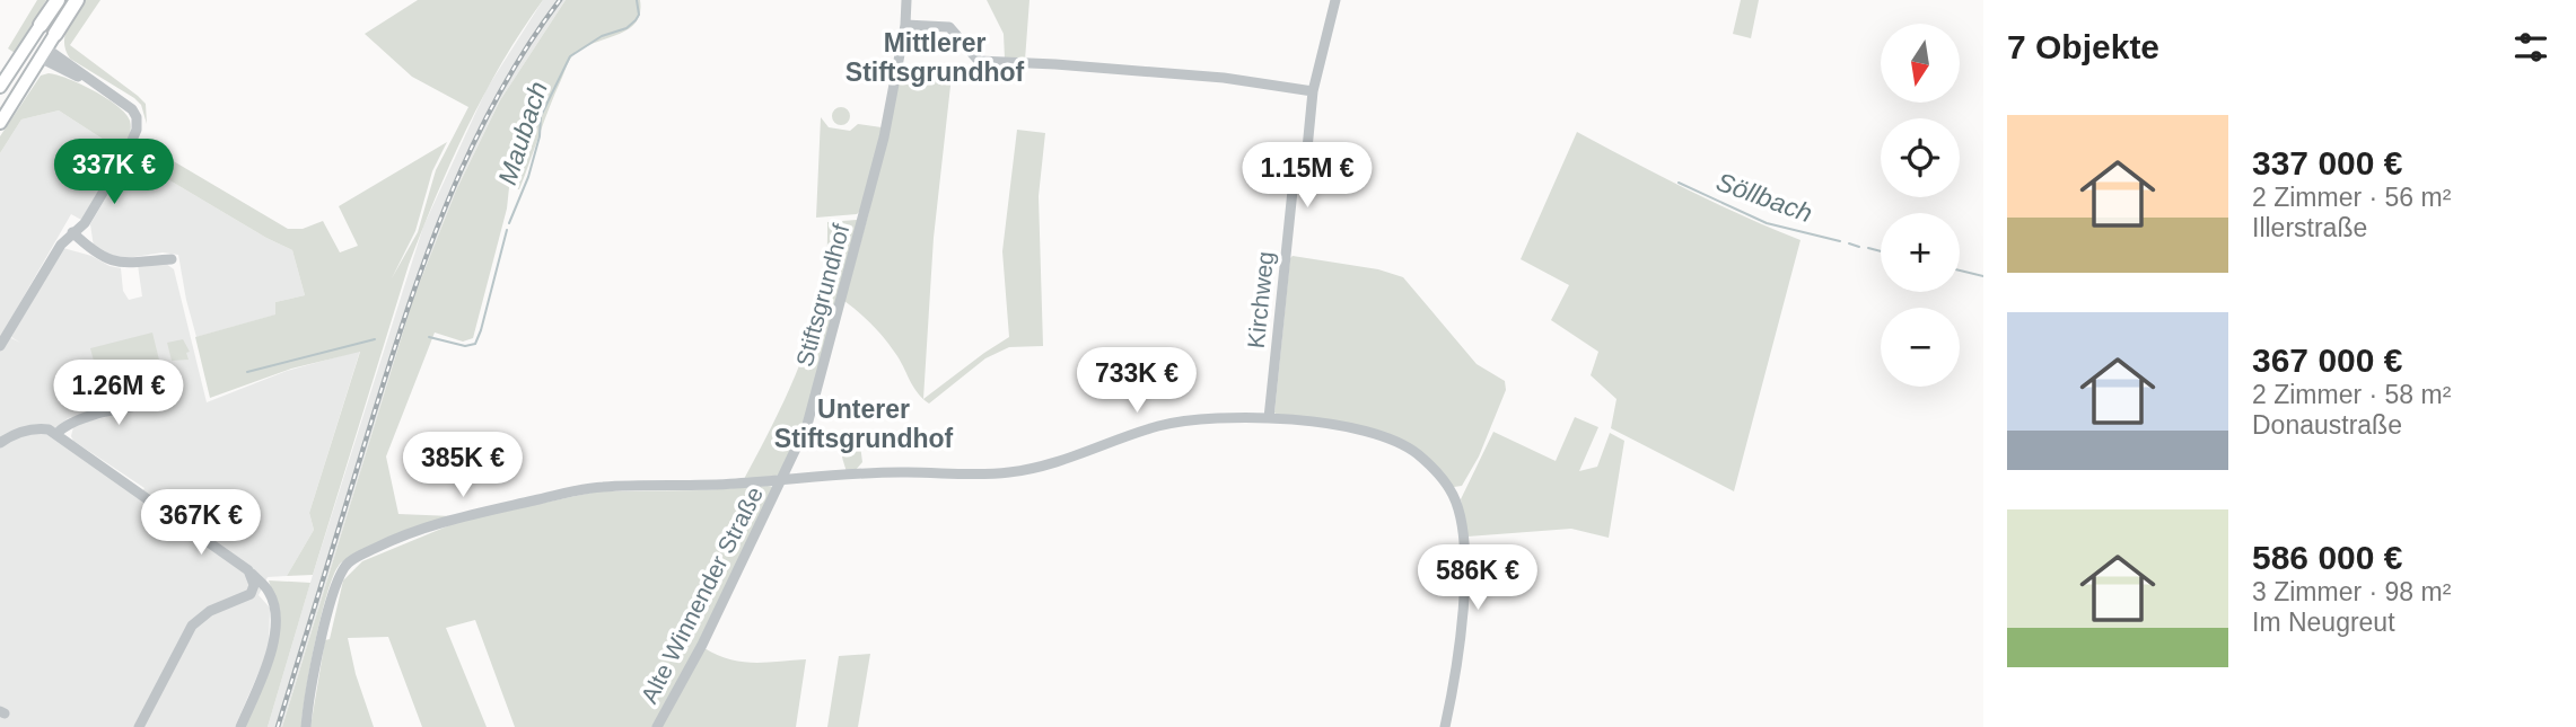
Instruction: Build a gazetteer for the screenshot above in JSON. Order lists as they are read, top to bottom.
{
  "streets": {
    "street": ["Stiftsgrundhof", "Kirchweg", "Alte Winnender Straße"]
  },
  "crossings": [
    ["Stiftsgrundhof", "Alte Winnender Straße"]
  ],
  "districts": ["Mittlerer Stiftsgrundhof", "Unterer Stiftsgrundhof"],
  "water": ["Maubach", "Söllbach"],
  "north": "bottom",
  "page": {
    "heading": "7 Objekte",
    "map_buttons": ["+", "−"],
    "list": [
      {
        "name": "337 000 €",
        "note": "2 Zimmer · 56 m² · Illerstraße"
      },
      {
        "name": "367 000 €",
        "note": "2 Zimmer · 58 m² · Donaustraße"
      },
      {
        "name": "586 000 €",
        "note": "3 Zimmer · 98 m² · Im Neugreut"
      }
    ],
    "price": [
      "337K €",
      "1.15M €",
      "733K €",
      "1.26M €",
      "385K €",
      "367K €",
      "586K €"
    ]
  }
}
